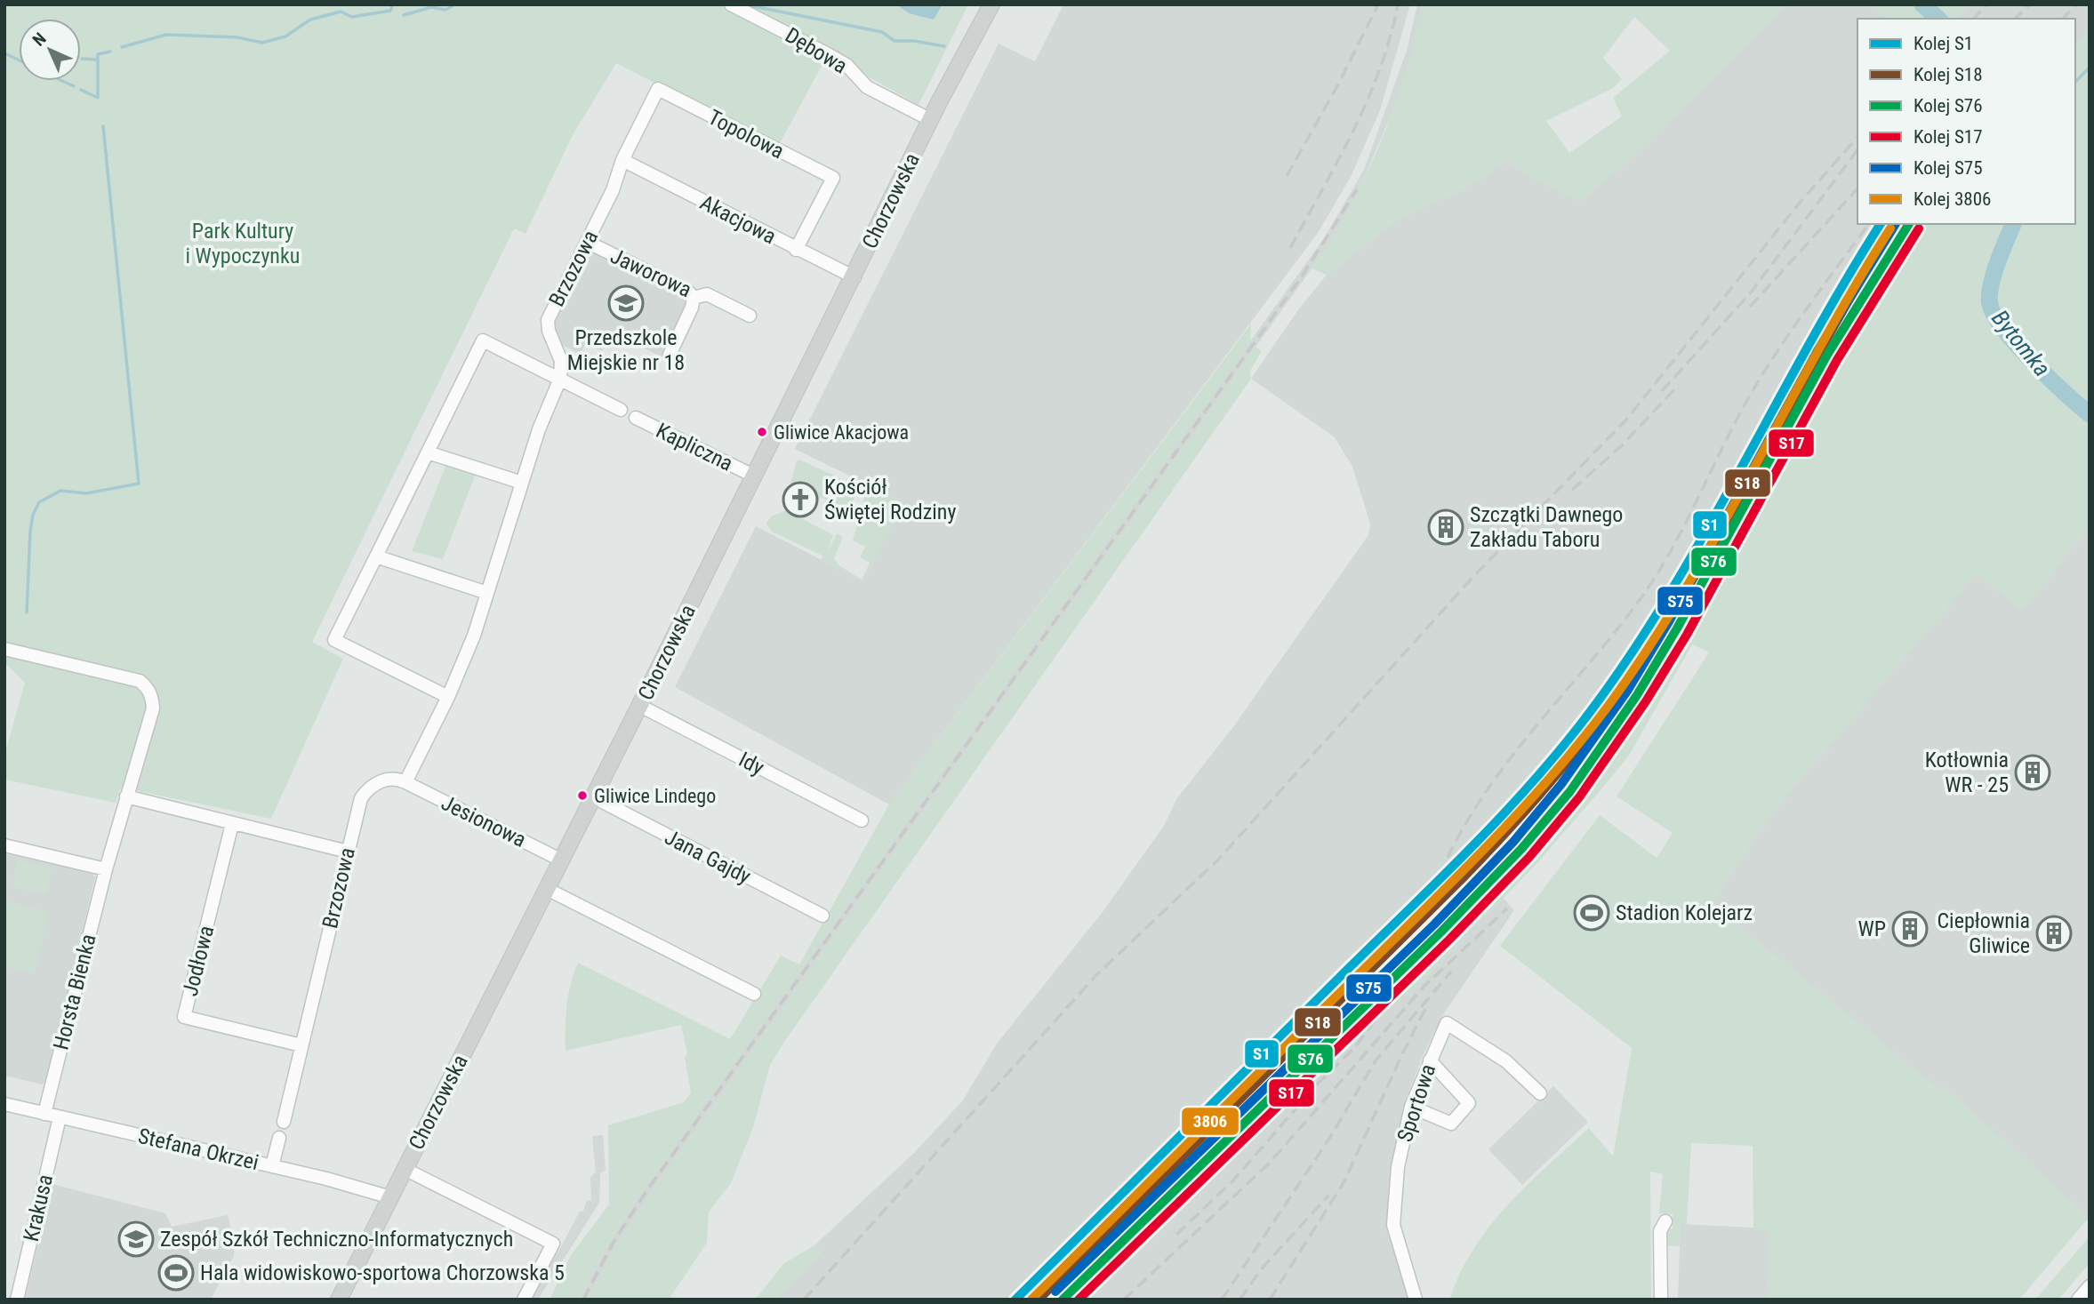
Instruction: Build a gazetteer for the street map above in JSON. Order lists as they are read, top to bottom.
{
  "streets": {
    "main road": ["Chorzowska"],
    "street": [
      "Dębowa",
      "Topolowa",
      "Akacjowa",
      "Brzozowa",
      "Jaworowa",
      "Kapliczna",
      "Idy",
      "Jesionowa",
      "Jana Gajdy",
      "Jodłowa",
      "Horsta Bienka",
      "Sportowa",
      "Stefana Okrzei",
      "Krakusa"
    ]
  },
  "crossings": [
    ["Dębowa", "Chorzowska"],
    ["Topolowa", "Akacjowa"],
    ["Topolowa", "Brzozowa"],
    ["Chorzowska", "Akacjowa"],
    ["Chorzowska", "Kapliczna"],
    ["Chorzowska", "Idy"],
    ["Chorzowska", "Jesionowa"],
    ["Chorzowska", "Jana Gajdy"],
    ["Chorzowska", "Stefana Okrzei"],
    ["Akacjowa", "Brzozowa"],
    ["Brzozowa", "Jaworowa"],
    ["Brzozowa", "Jesionowa"],
    ["Brzozowa", "Jodłowa"],
    ["Horsta Bienka", "Stefana Okrzei"],
    ["Stefana Okrzei", "Krakusa"]
  ],
  "water": ["Bytomka"],
  "parks": ["Park Kultury i Wypoczynku"],
  "places": {
    "school or university": ["Przedszkole Miejskie nr 18", "Zespół Szkół Techniczno-Informatycznych"],
    "other": ["Gliwice Akacjowa", "Gliwice Lindego"],
    "church": ["Kościół Świętej Rodziny"],
    "building": [
      "Szczątki Dawnego Zakładu Taboru",
      "Kotłownia WR - 25",
      "WP",
      "Ciepłownia Gliwice"
    ],
    "sports": ["Stadion Kolejarz", "Hala widowiskowo-sportowa Chorzowska 5"]
  },
  "lines": [
    "rail line S1",
    "rail line S18",
    "rail line S76",
    "rail line S75",
    "rail line S17",
    "rail line 3806"
  ],
  "legend": [
    "Kolej S1",
    "Kolej S18",
    "Kolej S76",
    "Kolej S17",
    "Kolej S75",
    "Kolej 3806"
  ],
  "north": "top left"
}
